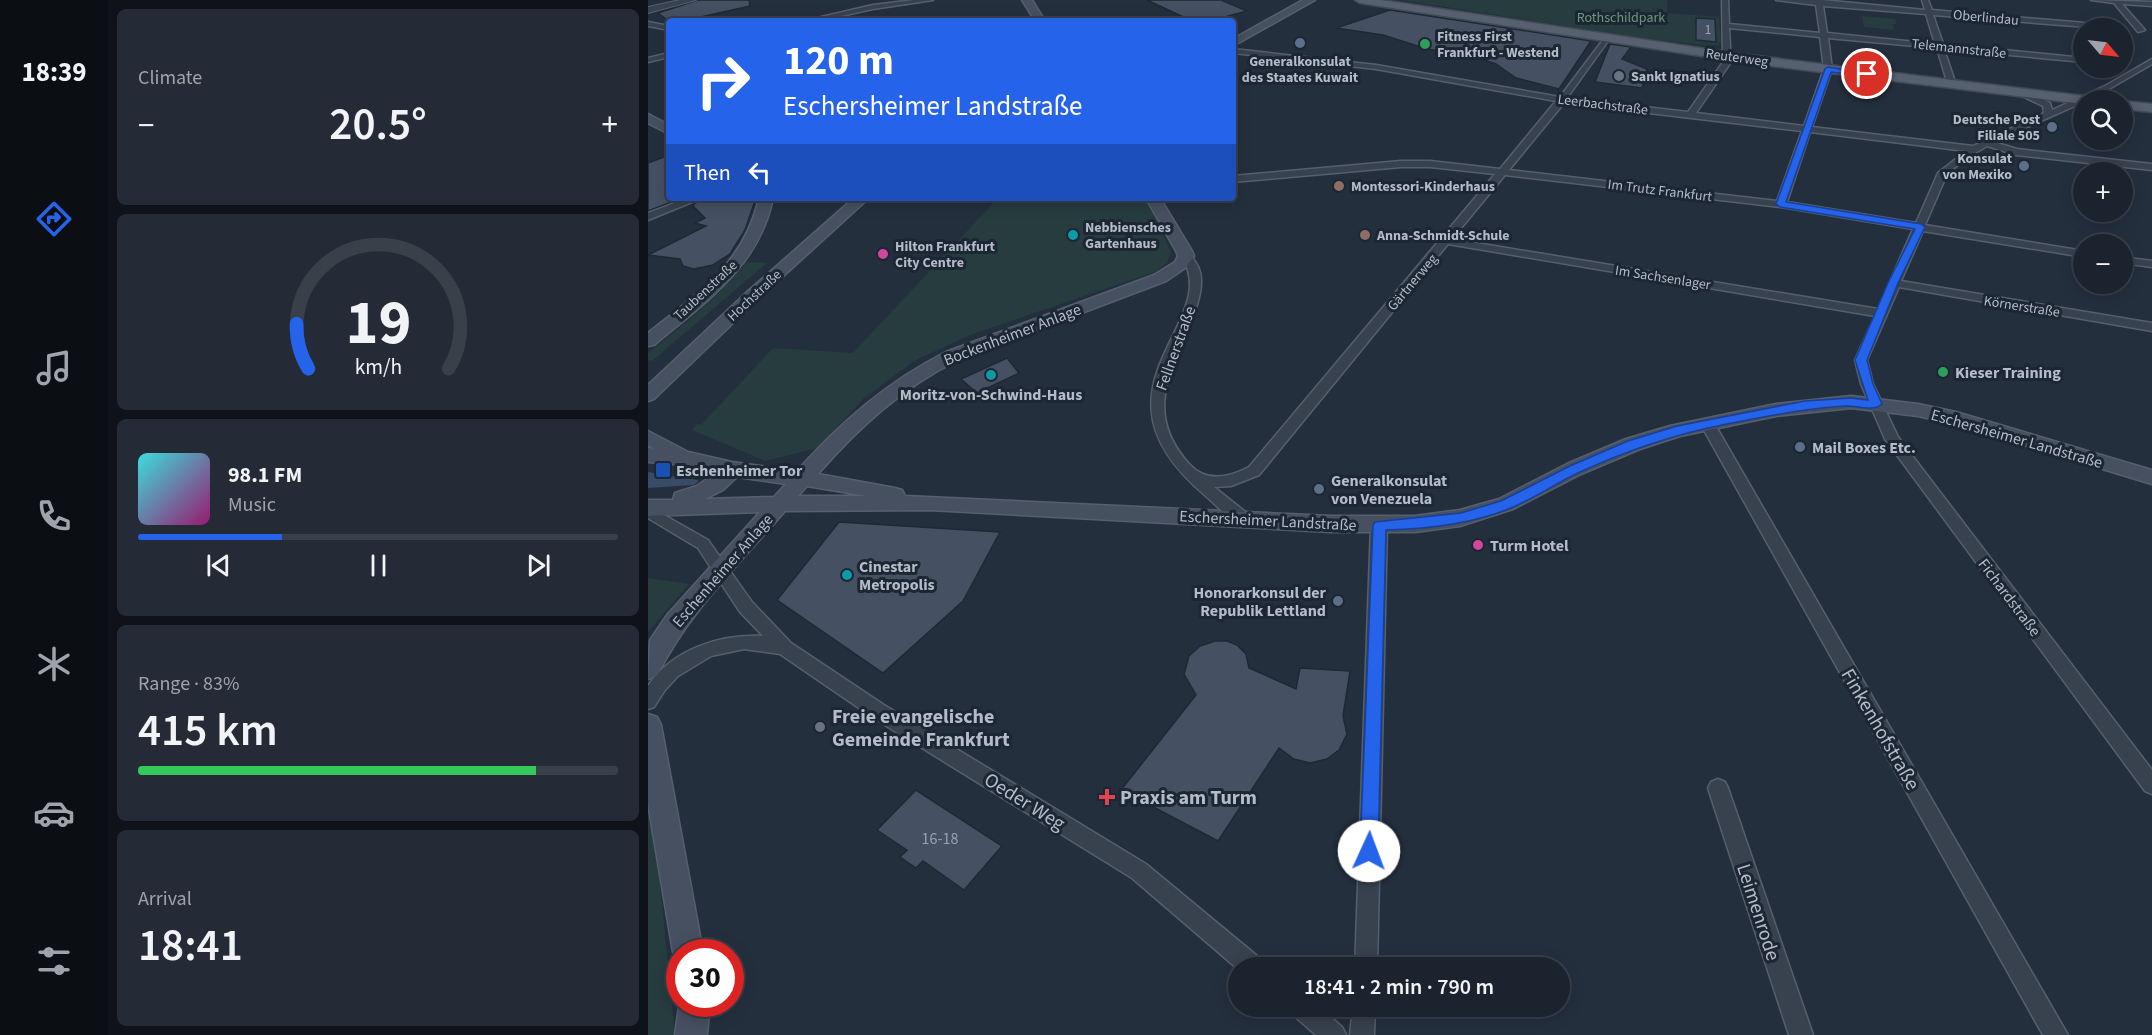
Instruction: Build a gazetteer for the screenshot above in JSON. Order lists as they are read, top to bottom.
{
  "streets": {
    "main road": [
      "Reuterweg",
      "Taubenstraße",
      "Hochstraße",
      "Bockenheimer Anlage",
      "Eschersheimer Landstraße",
      "Eschenheimer Anlage"
    ],
    "street": [
      "Oberlindau",
      "Telemannstraße",
      "Leerbachstraße",
      "Im Trutz Frankfurt",
      "Im Sachsenlager",
      "Gärtnerweg",
      "Körnerstraße",
      "Fellnerstraße",
      "Fichardstraße",
      "Finkenhofstraße",
      "Oeder Weg",
      "Leimenrode"
    ]
  },
  "crossings": [
    ["Reuterweg", "Gärtnerweg"],
    ["Leerbachstraße", "Gärtnerweg"],
    ["Leerbachstraße", "Fichardstraße"],
    ["Im Trutz Frankfurt", "Gärtnerweg"],
    ["Im Trutz Frankfurt", "Fichardstraße"],
    ["Im Sachsenlager", "Gärtnerweg"],
    ["Im Sachsenlager", "Fichardstraße"],
    ["Gärtnerweg", "Fellnerstraße"],
    ["Körnerstraße", "Fichardstraße"],
    ["Bockenheimer Anlage", "Fellnerstraße"],
    ["Bockenheimer Anlage", "Eschersheimer Landstraße"],
    ["Fellnerstraße", "Eschersheimer Landstraße"],
    ["Eschersheimer Landstraße", "Eschenheimer Anlage"],
    ["Eschersheimer Landstraße", "Fichardstraße"],
    ["Eschersheimer Landstraße", "Finkenhofstraße"],
    ["Eschenheimer Anlage", "Oeder Weg"]
  ],
  "parks": ["Rothschildpark"],
  "places": {
    "other": [
      "Generalkonsulat des Staates Kuwait",
      "Fitness First Frankfurt - Westend",
      "Sankt Ignatius",
      "Deutsche Post Filiale 505",
      "Konsulat von Mexiko",
      "Montessori-Kinderhaus",
      "Nebbiensches Gartenhaus",
      "Anna-Schmidt-Schule",
      "Hilton Frankfurt City Centre",
      "Kieser Training",
      "Moritz-von-Schwind-Haus",
      "Mail Boxes Etc.",
      "Generalkonsulat von Venezuela",
      "Turm Hotel",
      "Cinestar Metropolis",
      "Honorarkonsul der Republik Lettland",
      "Freie evangelische Gemeinde Frankfurt"
    ],
    "transit": ["Eschenheimer Tor"],
    "health": ["Praxis am Turm"]
  },
  "house_numbers": ["1", "16-18"],
  "north": "bottom right",
  "page": {
    "tabs": "18:39",
    "tile": [
      "Climate",
      ["Range · 83%", "415 km"],
      ["Arrival", "18:41"]
    ],
    "map_buttons": ["+", "−"],
    "turn": ["120 m", "Eschersheimer Landstraße"],
    "heat": ["−", "20.5°", "+"],
    "then": "Then",
    "song": ["98.1 FM", "Music"],
    "limit": "30",
    "trip": "18:41 · 2 min · 790 m",
    "gauge": ["19", "km/h"]
  }
}
